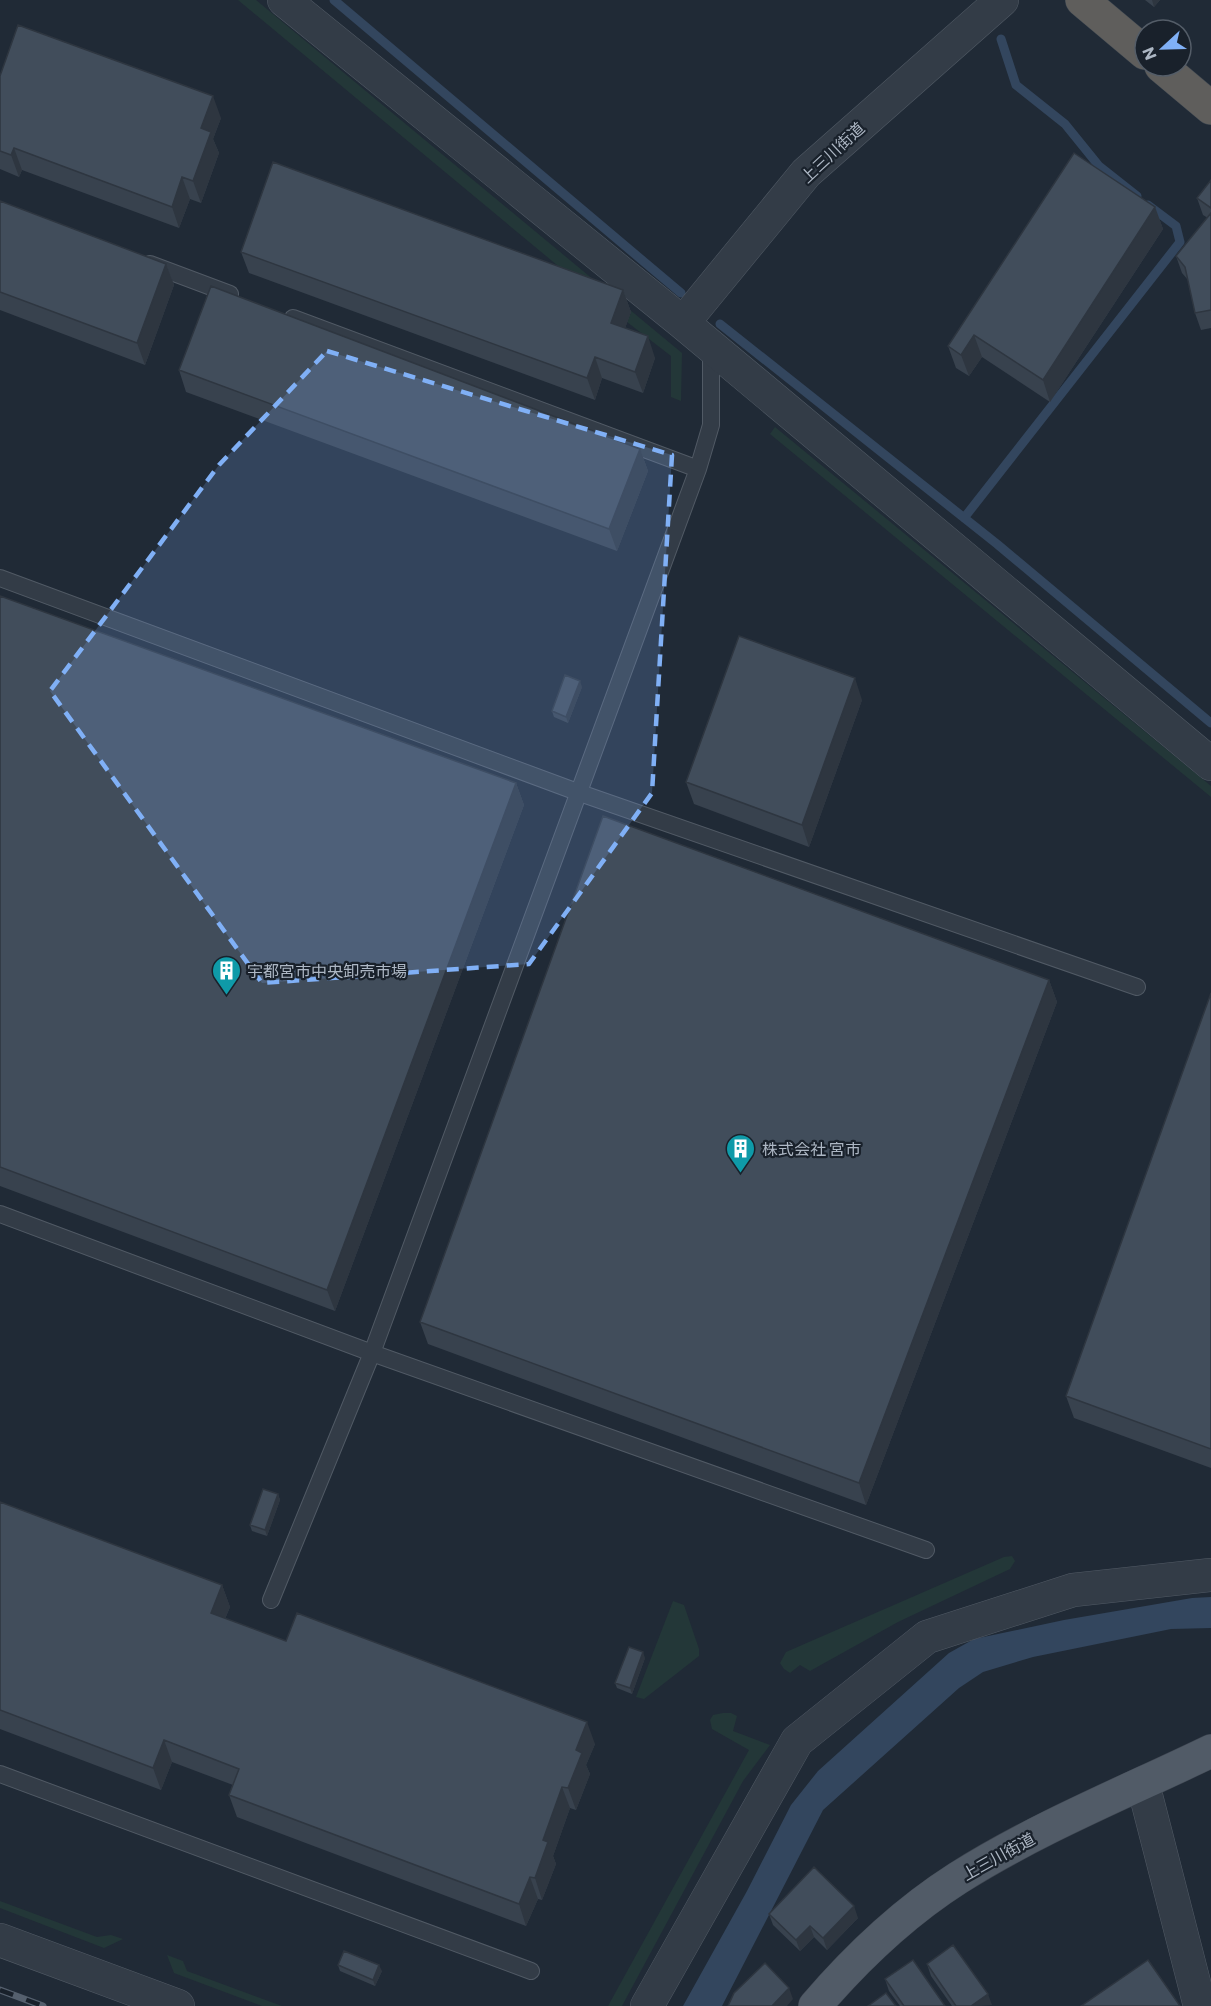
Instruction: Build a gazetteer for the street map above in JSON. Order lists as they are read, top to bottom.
{
  "streets": {
    "main road": ["上三川街道"]
  },
  "places": {
    "building": ["宇都宮市中央卸売市場", "株式会社 宮市"]
  },
  "north": "left"
}
